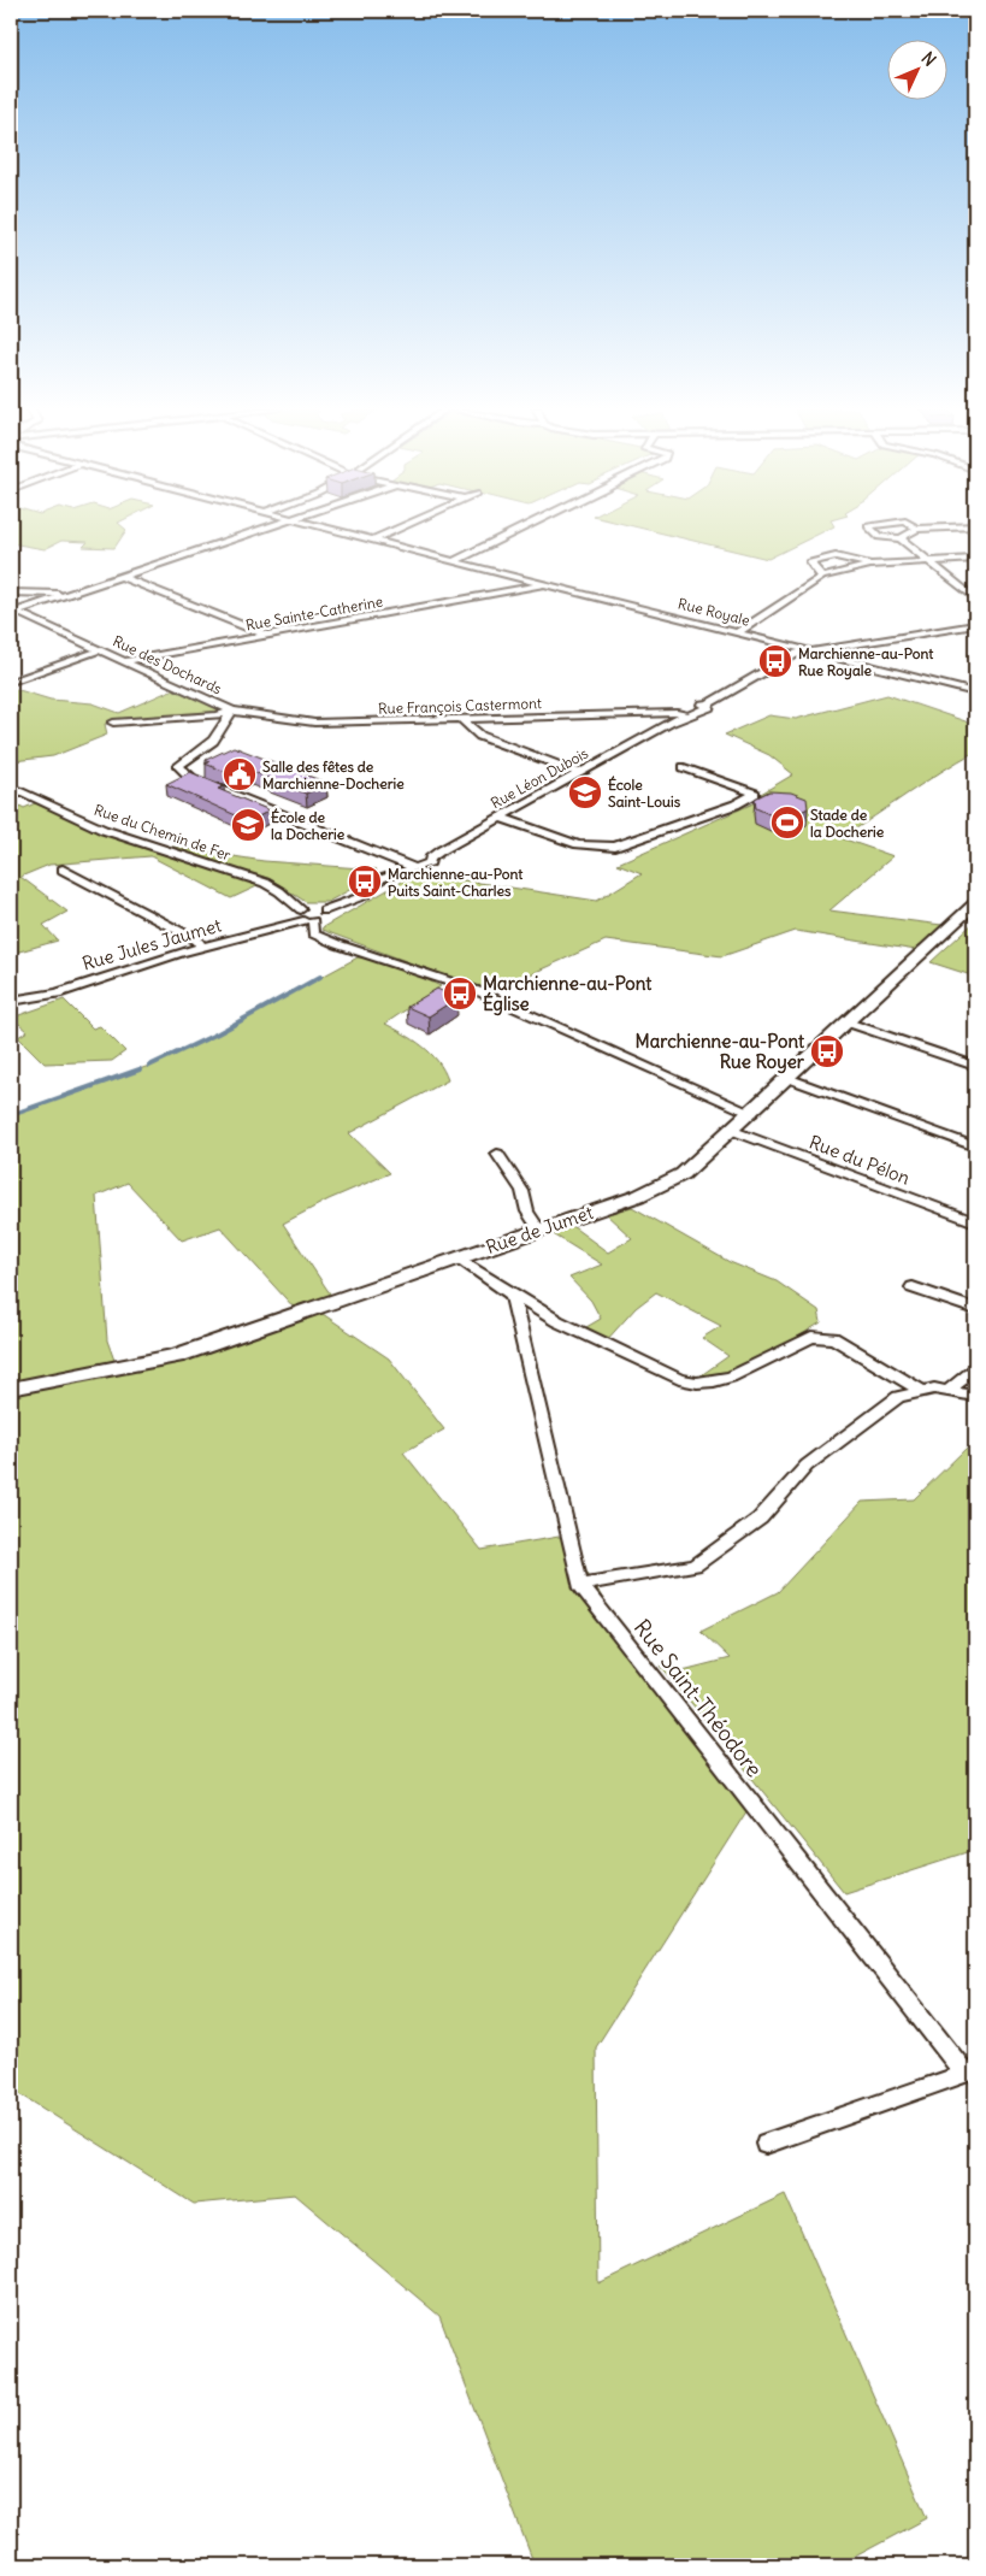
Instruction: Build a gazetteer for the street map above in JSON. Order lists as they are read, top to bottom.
{
  "streets": {
    "street": [
      "Rue Royale",
      "Rue Sainte-Catherine",
      "Rue des Dochards",
      "Rue François Castermont",
      "Rue Léon Dubois",
      "Rue du Chemin de Fer",
      "Rue Jules Jaumet",
      "Rue du Pélon",
      "Rue de Jumet",
      "Rue Saint-Théodore"
    ]
  },
  "crossings": [
    ["Rue Royale", "Rue Sainte-Catherine"],
    ["Rue Royale", "Rue Léon Dubois"],
    ["Rue Sainte-Catherine", "Rue des Dochards"],
    ["Rue des Dochards", "Rue François Castermont"],
    ["Rue des Dochards", "Rue Léon Dubois"],
    ["Rue François Castermont", "Rue Léon Dubois"],
    ["Rue du Chemin de Fer", "Rue Jules Jaumet"],
    ["Rue du Chemin de Fer", "Rue de Jumet"],
    ["Rue du Pélon", "Rue de Jumet"]
  ],
  "places": {
    "bus stop": [
      "Marchienne-au-Pont Rue Royale",
      "Marchienne-au-Pont Puits Saint-Charles",
      "Marchienne-au-Pont Église",
      "Marchienne-au-Pont Rue Royer"
    ],
    "public building": ["Salle des fêtes de Marchienne-Docherie"],
    "school or university": ["École Saint-Louis", "École de la Docherie"],
    "sports": ["Stade de la Docherie"]
  },
  "north": "top right"
}
